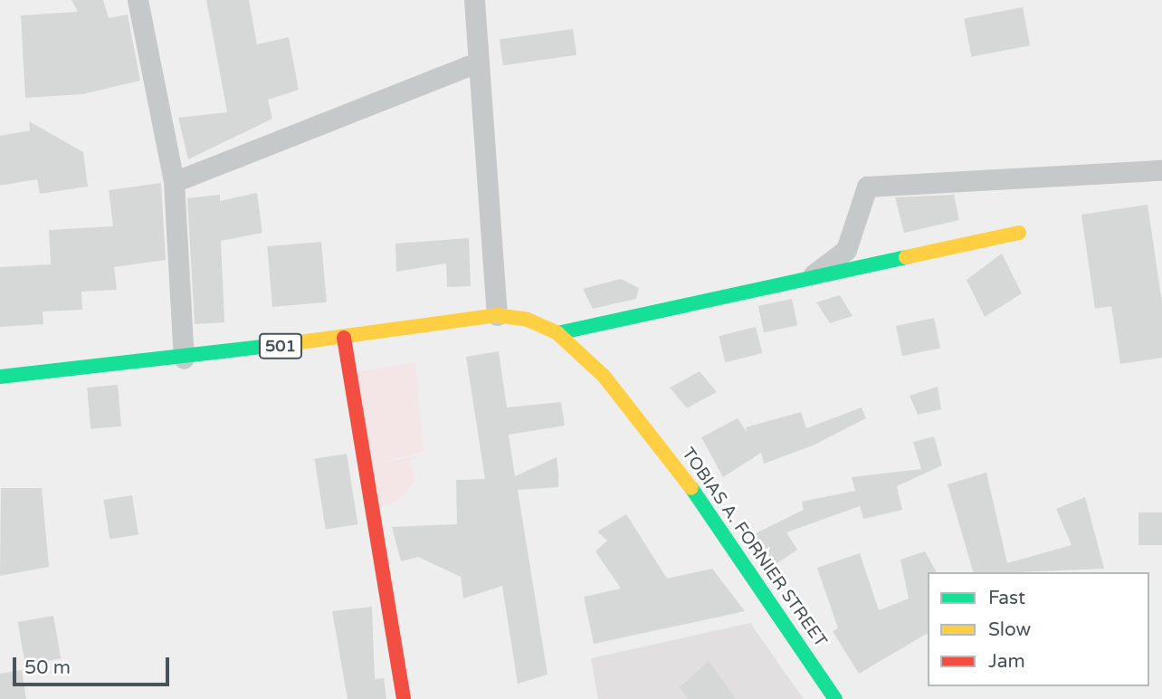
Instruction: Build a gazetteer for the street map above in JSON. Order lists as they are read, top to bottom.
{
  "streets": {
    "main road": ["501", "TOBIAS A. FORNIER STREET"]
  },
  "legend": ["Fast", "Slow", "Jam"],
  "scale_bar": "50 m"
}
